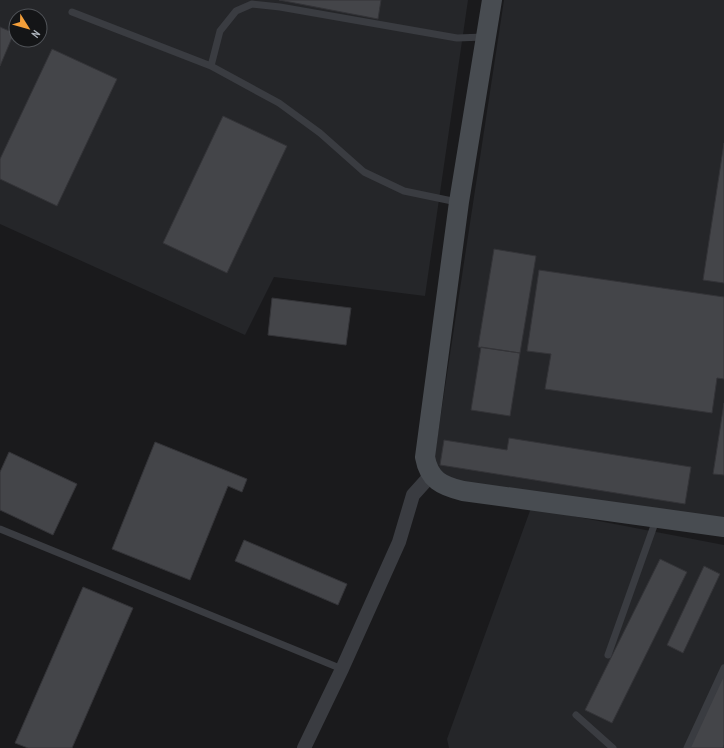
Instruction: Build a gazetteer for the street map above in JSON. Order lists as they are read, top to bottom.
{
  "north": "bottom right"
}
